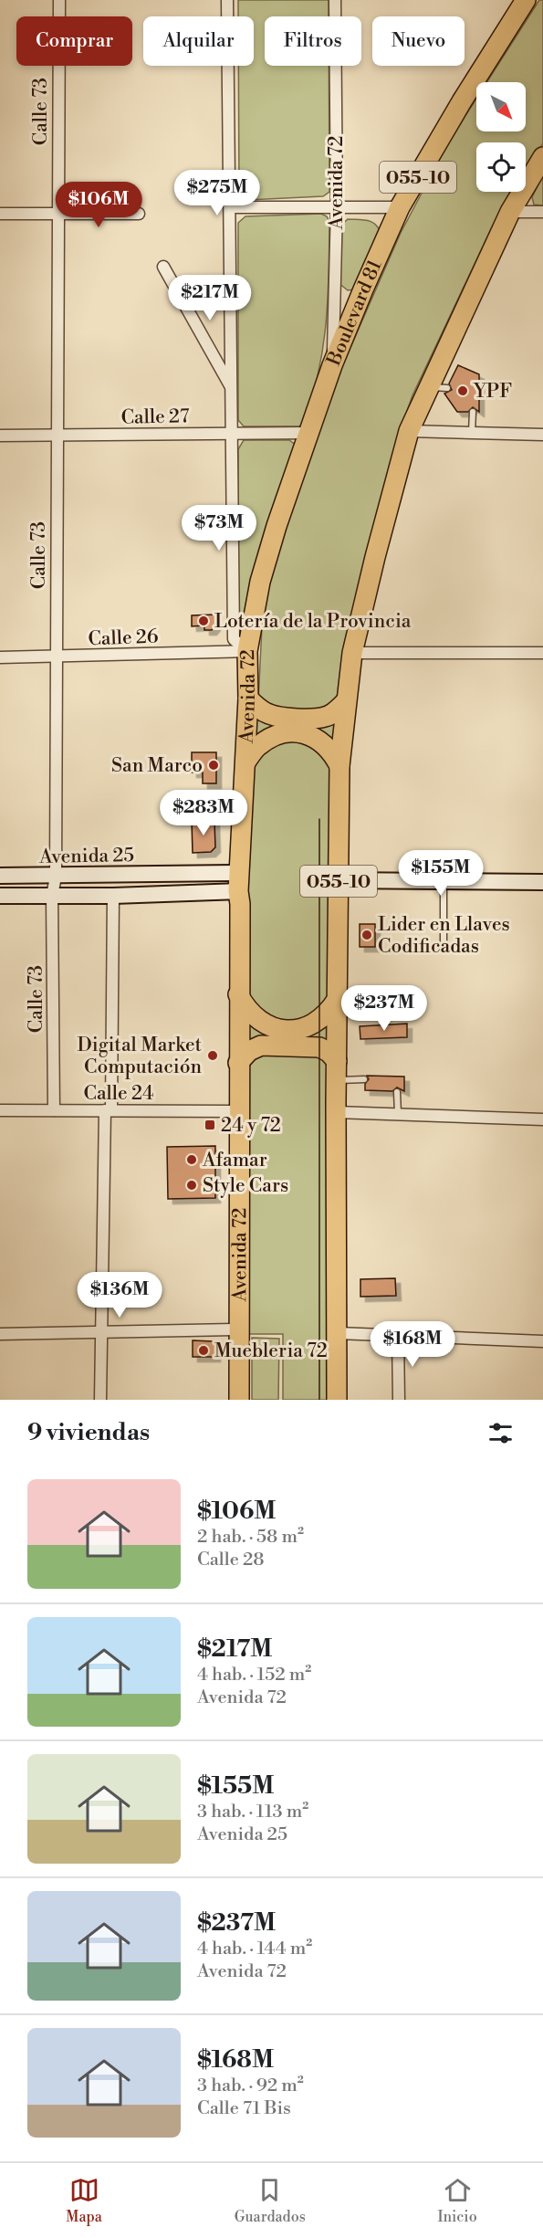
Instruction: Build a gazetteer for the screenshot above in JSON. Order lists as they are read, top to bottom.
{
  "streets": {
    "highway": ["055-10", "Avenida 72", "Boulevard 81"],
    "main road": ["Avenida 25"],
    "street": [
      "Calle 73",
      "Calle 27",
      "Calle 26",
      "Calle 24"
    ]
  },
  "crossings": [
    ["Calle 73", "Calle 27"],
    ["Calle 73", "Calle 26"],
    ["Calle 73", "Avenida 25"],
    ["Calle 73", "Calle 24"],
    ["Avenida 72", "Boulevard 81"],
    ["Avenida 72", "Calle 27"],
    ["Avenida 72", "Calle 26"],
    ["Avenida 72", "Avenida 25"],
    ["Avenida 72", "Calle 24"],
    ["Boulevard 81", "Calle 27"],
    ["Boulevard 81", "Calle 26"]
  ],
  "places": {
    "other": [
      "YPF",
      "Lotería de la Provincia",
      "San Marco",
      "Lider en Llaves Codificadas",
      "Digital Market Computación",
      "Afamar",
      "Style Cars",
      "Muebleria 72"
    ],
    "transit": ["24 y 72"]
  },
  "north": "bottom right",
  "page": {
    "chip": [
      "Comprar",
      "Alquilar",
      "Filtros",
      "Nuevo"
    ],
    "price": [
      "$275M",
      "$106M",
      "$217M",
      "$73M",
      "$283M",
      "$155M",
      "$237M",
      "$136M",
      "$168M"
    ],
    "heading": "9 viviendas",
    "list": [
      {
        "name": "$106M",
        "note": "2 hab. · 58 m² · Calle 28"
      },
      {
        "name": "$217M",
        "note": "4 hab. · 152 m² · Avenida 72"
      },
      {
        "name": "$155M",
        "note": "3 hab. · 113 m² · Avenida 25"
      },
      {
        "name": "$237M",
        "note": "4 hab. · 144 m² · Avenida 72"
      },
      {
        "name": "$168M",
        "note": "3 hab. · 92 m² · Calle 71 Bis"
      }
    ],
    "tabs": ["Mapa", "Guardados", "Inicio"]
  }
}
